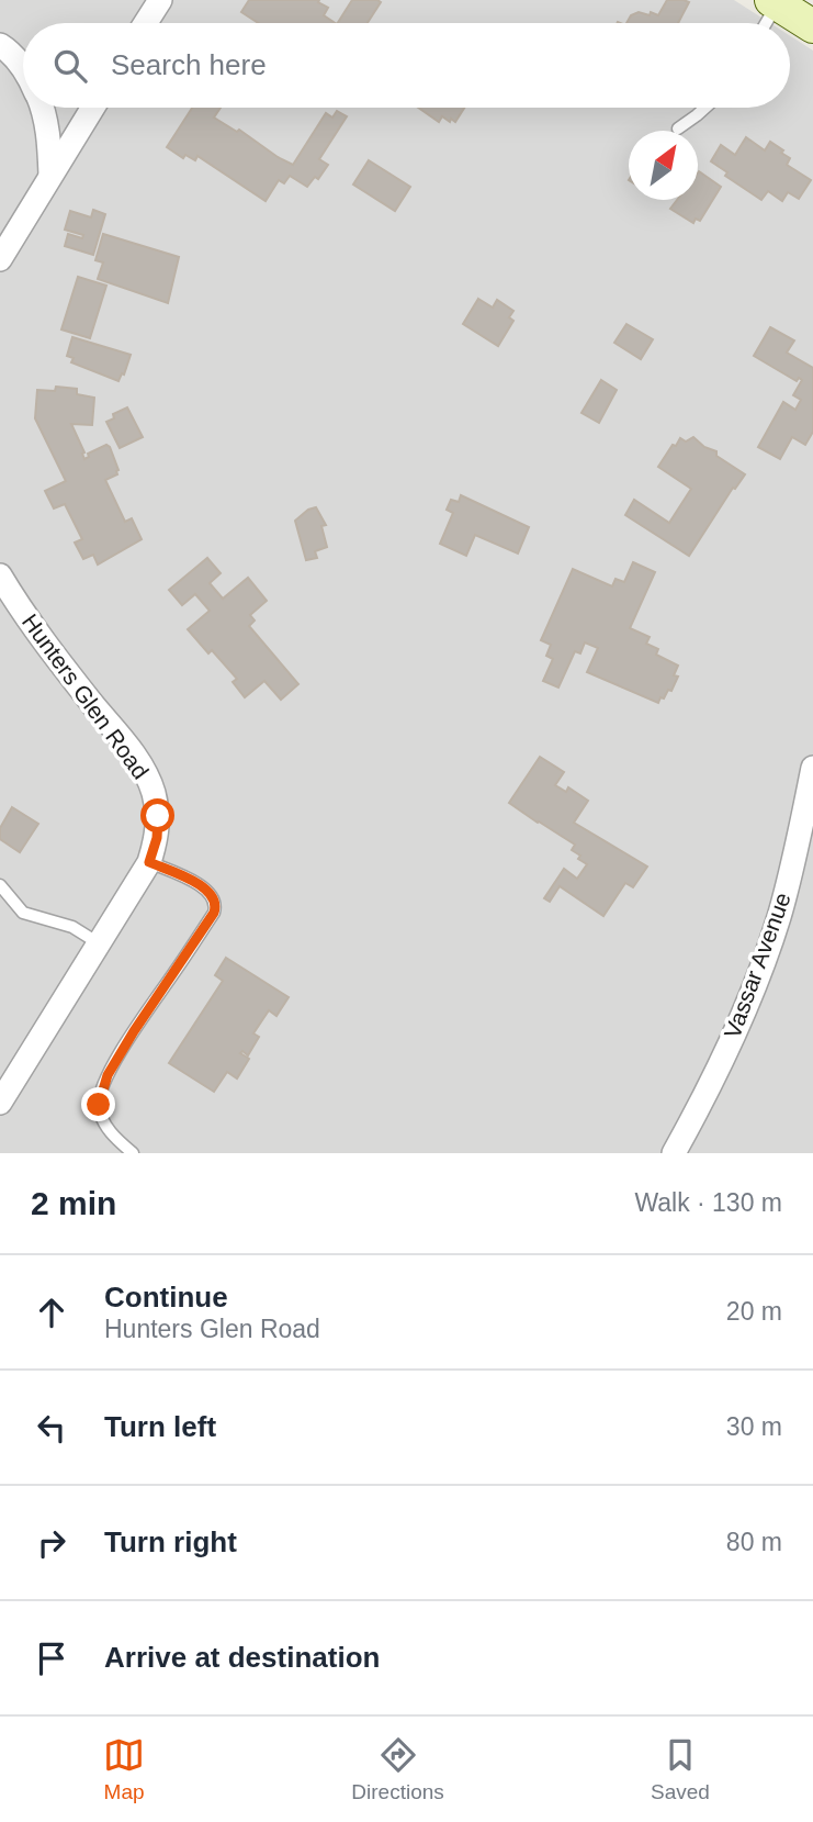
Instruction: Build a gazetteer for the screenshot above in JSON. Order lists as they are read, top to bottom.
{
  "streets": {
    "street": ["Hunters Glen Road", "Vassar Avenue"]
  },
  "north": "top right",
  "page": {
    "search": "Search here",
    "heading": ["2 min", "Walk · 130 m"],
    "list": [
      ["Continue", "Hunters Glen Road", "20 m"],
      ["Turn left", "30 m"],
      ["Turn right", "80 m"],
      "Arrive at destination"
    ],
    "nav": ["Map", "Directions", "Saved"]
  }
}
